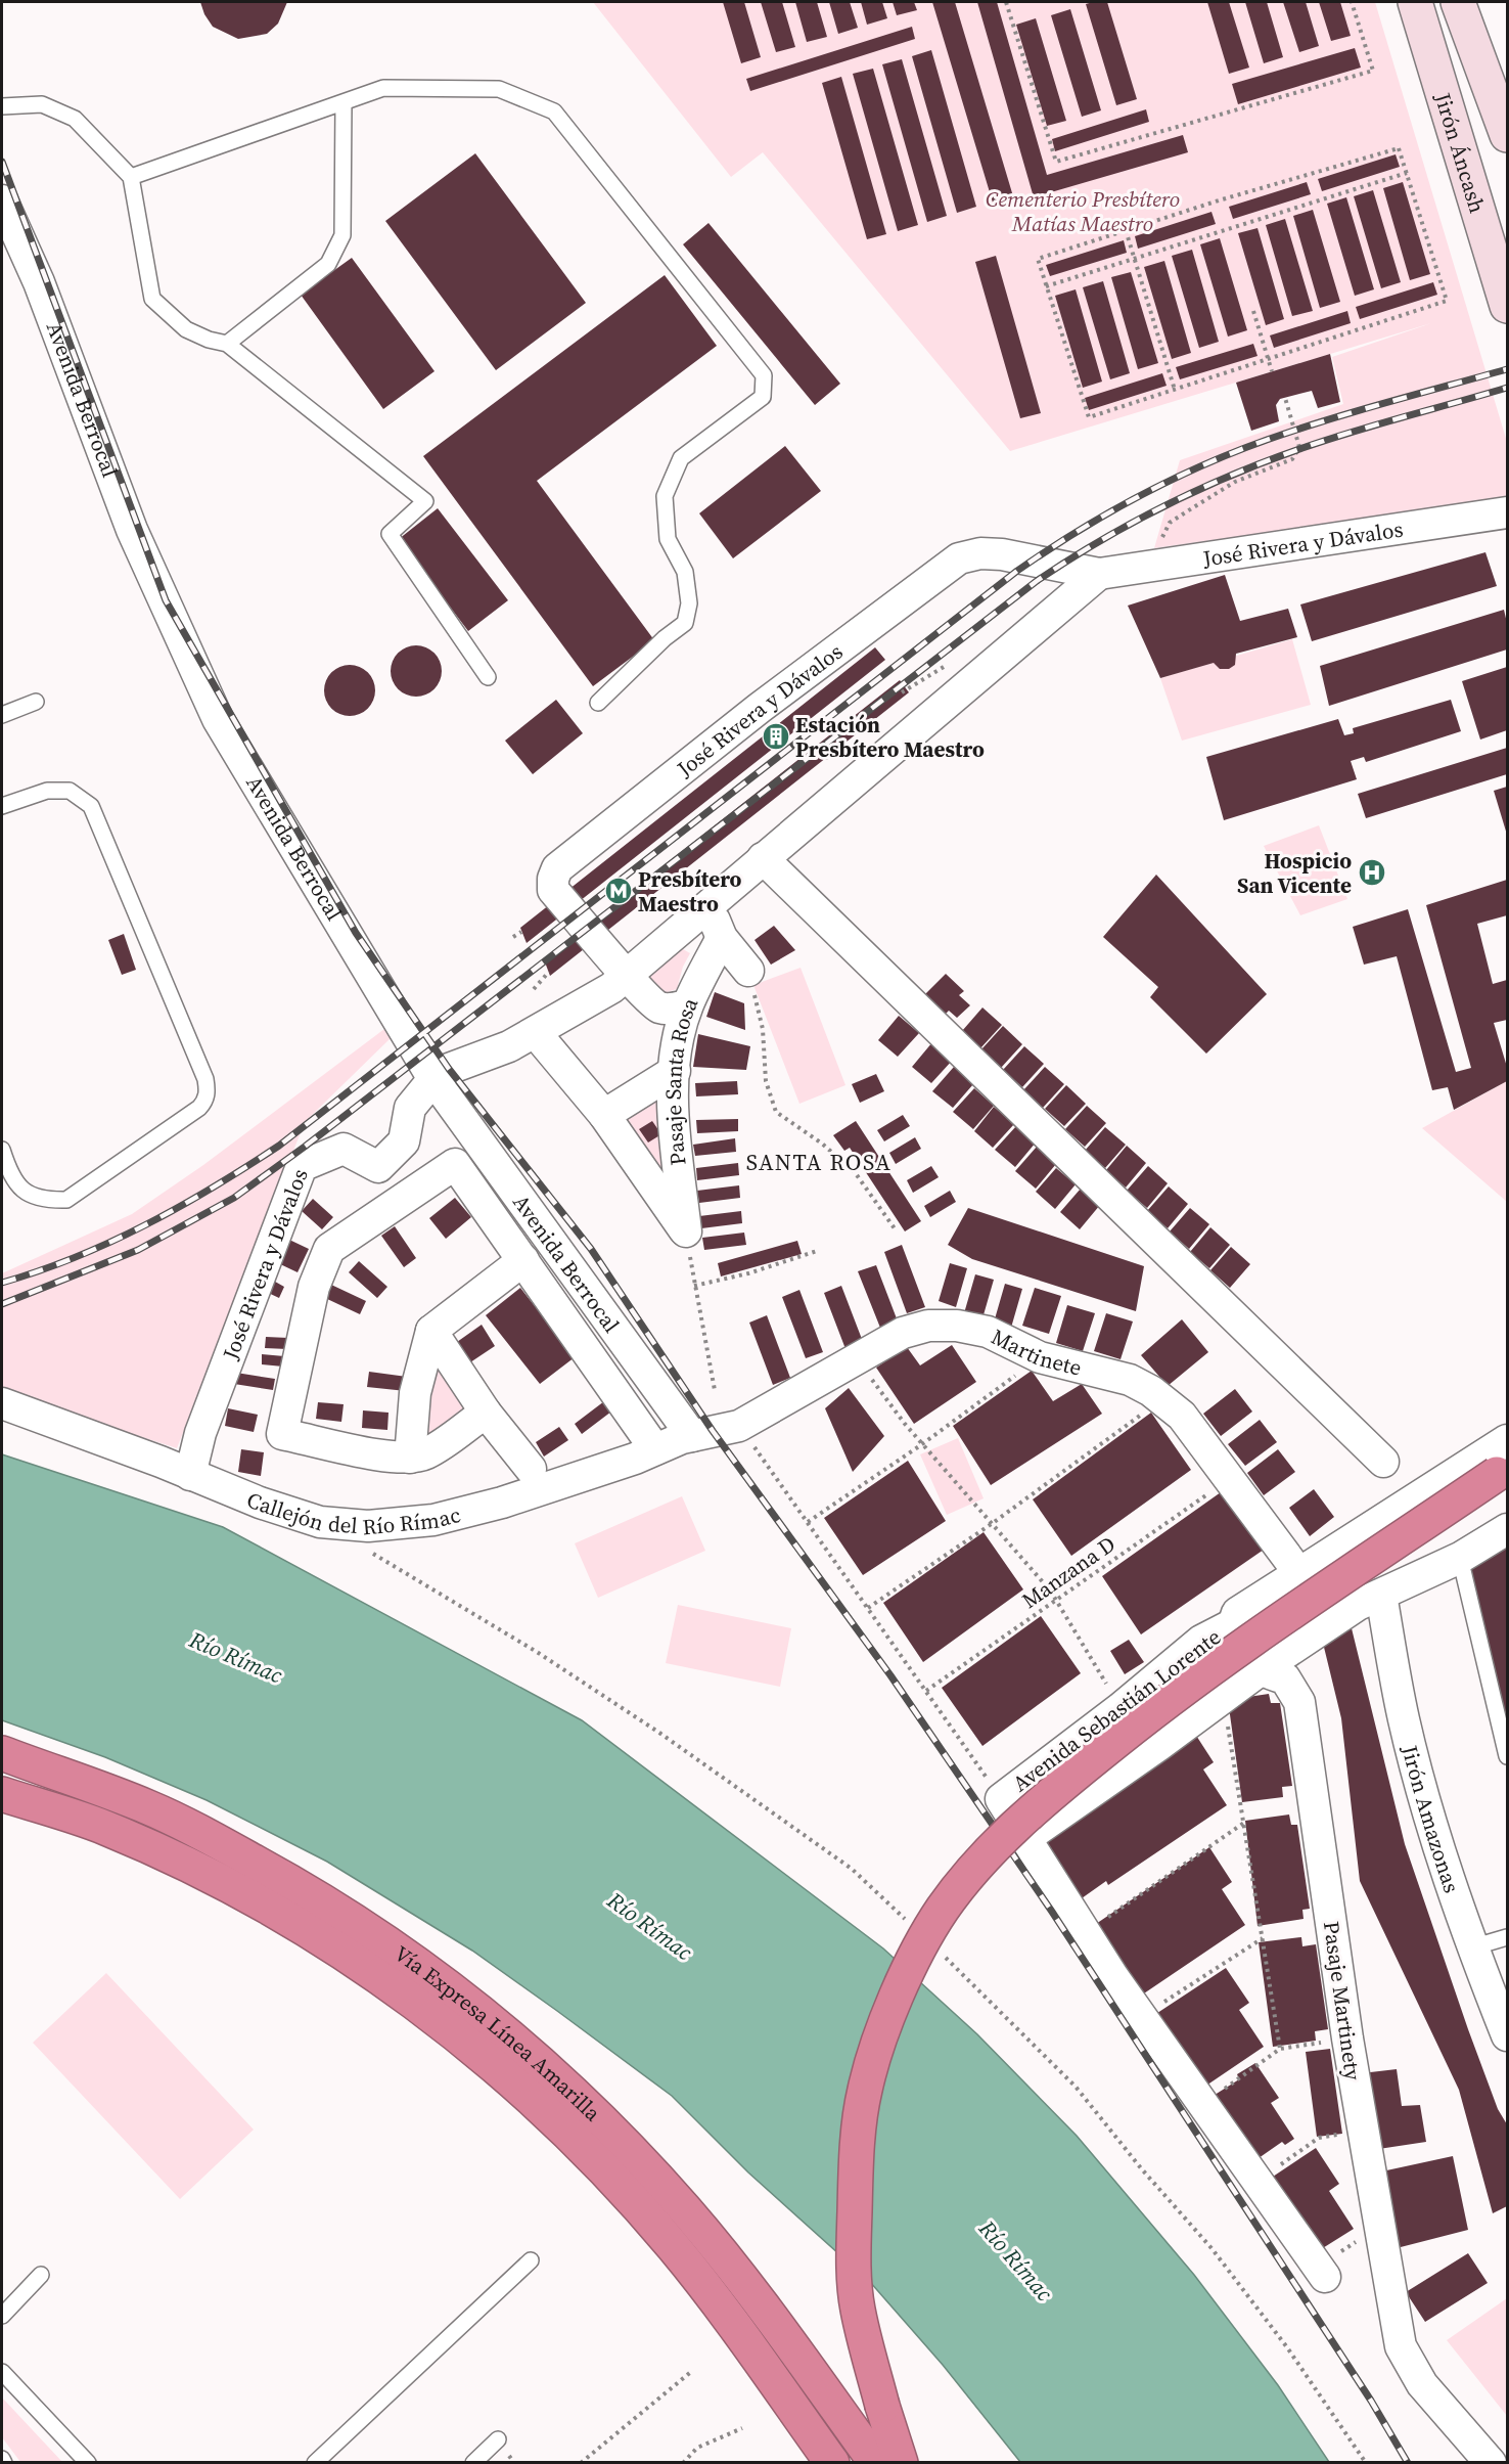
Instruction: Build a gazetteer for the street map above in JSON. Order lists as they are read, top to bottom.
{
  "streets": {
    "highway": ["Vía Expresa Línea Amarilla"],
    "main road": ["Jirón Áncash"],
    "street": [
      "Avenida Berrocal",
      "José Rivera y Dávalos",
      "Pasaje Santa Rosa",
      "Martinete",
      "Callejón del Río Rímac",
      "Avenida Sebastián Lorente",
      "Jirón Amazonas",
      "Pasaje Martinety"
    ],
    "path": ["Manzana D"]
  },
  "crossings": [
    ["Avenida Berrocal", "José Rivera y Dávalos"],
    ["Avenida Berrocal", "Martinete"],
    ["Avenida Berrocal", "Callejón del Río Rímac"],
    ["José Rivera y Dávalos", "Callejón del Río Rímac"],
    ["Martinete", "Callejón del Río Rímac"],
    ["Martinete", "Manzana D"],
    ["Avenida Sebastián Lorente", "Pasaje Martinety"]
  ],
  "districts": ["SANTA ROSA"],
  "water": ["Río Rímac"],
  "parks": ["Cementerio Presbítero Matías Maestro"],
  "places": {
    "building": ["Estación Presbítero Maestro"],
    "hospital": ["Hospicio San Vicente"],
    "metro station": ["Presbítero Maestro"]
  }
}
